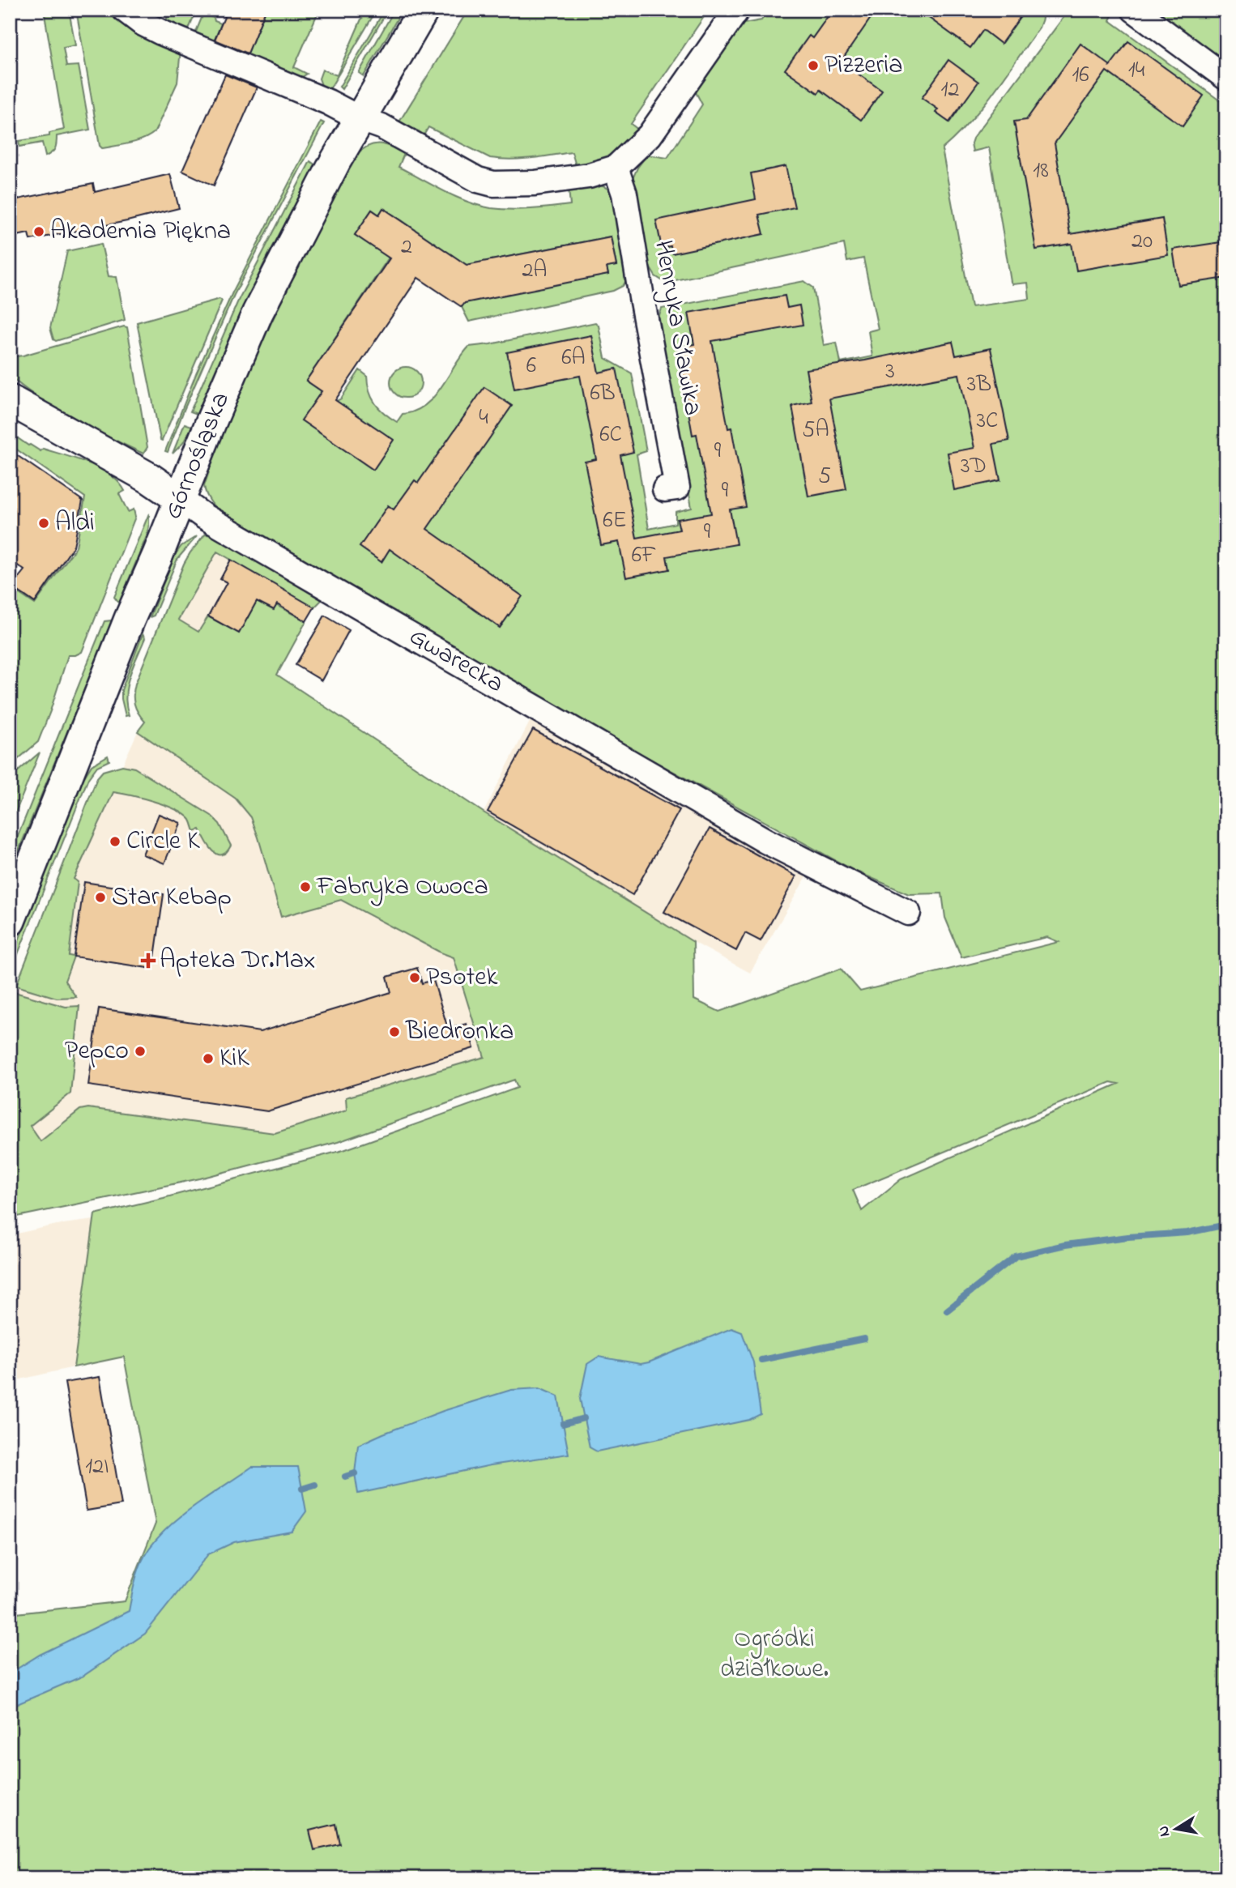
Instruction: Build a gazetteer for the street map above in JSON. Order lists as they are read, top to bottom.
{
  "streets": {
    "street": ["Henryka Sławika", "Górnośląska", "Gwarecka"]
  },
  "crossings": [
    ["Górnośląska", "Gwarecka"]
  ],
  "parks": ["Ogródki działkowe."],
  "places": {
    "other": [
      "Pizzeria",
      "Akademia Piękna",
      "Aldi",
      "Circle K",
      "Fabryka Owoca",
      "Star Kebap",
      "Psotek",
      "Biedronka",
      "Pepco",
      "KiK"
    ],
    "health": ["Apteka Dr.Max"]
  },
  "house_numbers": [
    "14",
    "16",
    "12",
    "18",
    "20",
    "2",
    "2A",
    "6A",
    "6",
    "3",
    "3B",
    "6B",
    "4",
    "3C",
    "5A",
    "6C",
    "9",
    "3D",
    "5",
    "9",
    "6E",
    "9",
    "6F",
    "12I"
  ],
  "north": "left"
}
